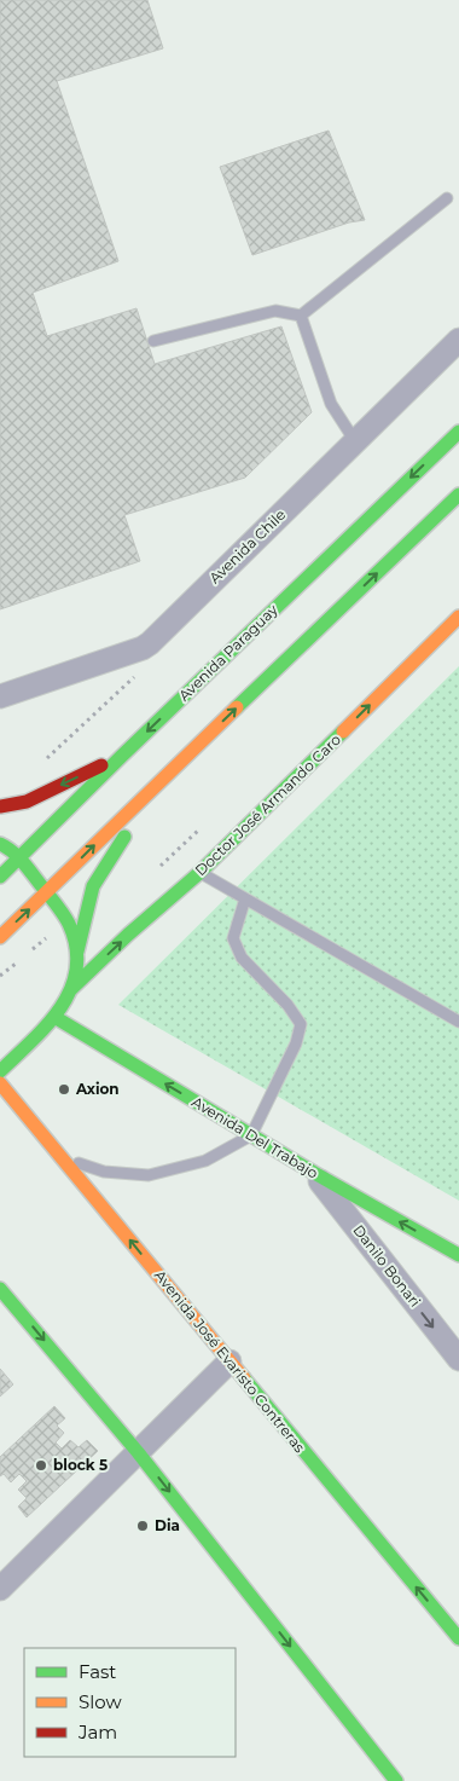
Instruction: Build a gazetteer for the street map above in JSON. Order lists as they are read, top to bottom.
{
  "streets": {
    "street": [
      "Avenida Chile",
      "Avenida Paraguay",
      "Doctor José Armando Caro",
      "Avenida Del Trabajo",
      "Danilo Bonari",
      "Avenida José Evaristo Contreras"
    ]
  },
  "crossings": [
    ["Avenida Del Trabajo", "Danilo Bonari"]
  ],
  "one_way": ["Avenida Del Trabajo", "Danilo Bonari", "Avenida José Evaristo Contreras"],
  "places": ["Axion", "block 5", "Dia"],
  "legend": ["Fast", "Slow", "Jam"]
}
